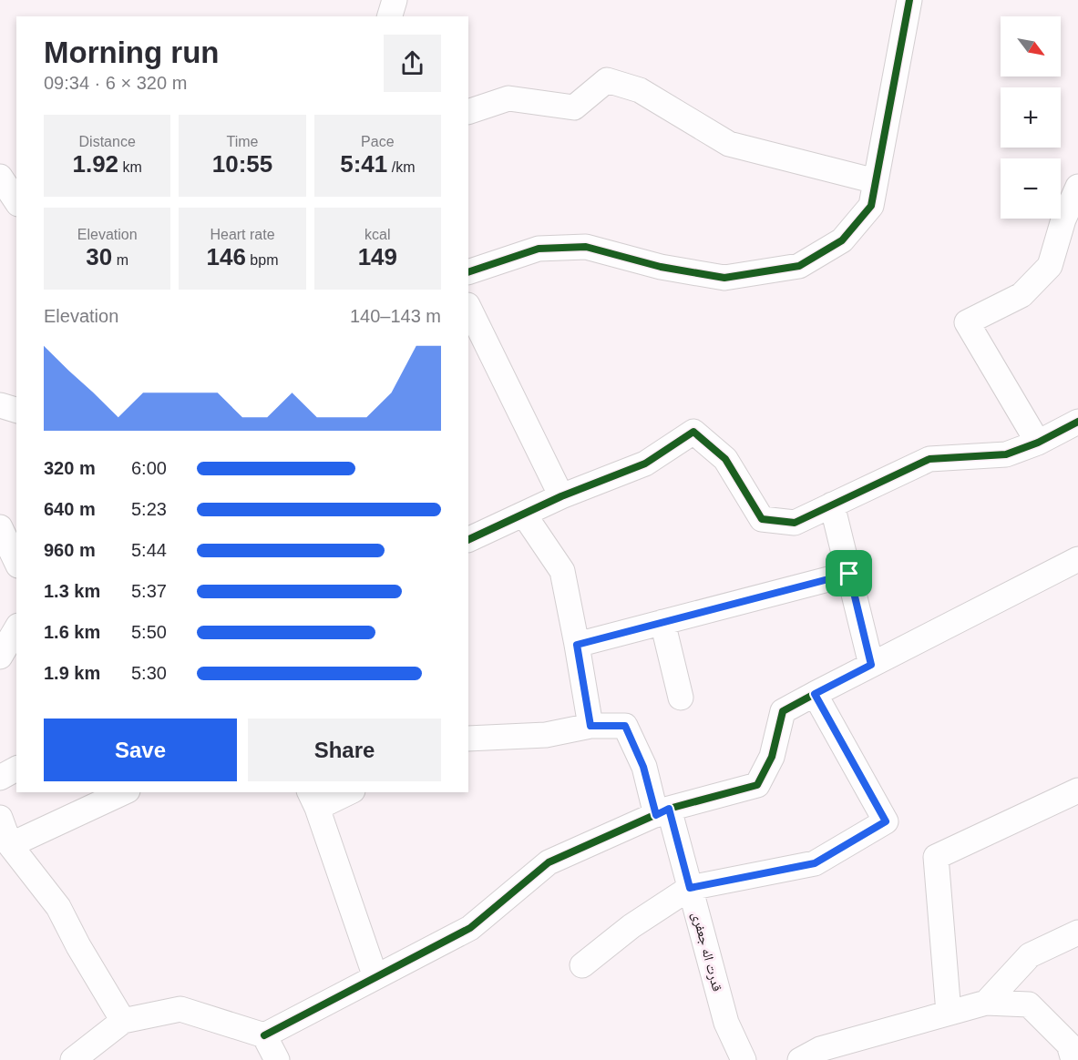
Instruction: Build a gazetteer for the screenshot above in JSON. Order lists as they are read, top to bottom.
{
  "streets": {
    "street": ["قدرت اله جعفری"]
  },
  "north": "bottom right",
  "page": {
    "map_buttons": ["+", "−"],
    "heading": ["Morning run", "09:34 · 6 × 320 m"],
    "stats": [
      ["Distance", "1.92 km"],
      ["Time", "10:55"],
      ["Pace", "5:41 /km"],
      ["Elevation", "30 m"],
      ["Heart rate", "146 bpm"],
      ["kcal", "149"]
    ],
    "chart": ["Elevation", "140–143 m"],
    "list": [
      {
        "name": "320 m",
        "note": "6:00"
      },
      {
        "name": "640 m",
        "note": "5:23"
      },
      {
        "name": "960 m",
        "note": "5:44"
      },
      {
        "name": "1.3 km",
        "note": "5:37"
      },
      {
        "name": "1.6 km",
        "note": "5:50"
      },
      {
        "name": "1.9 km",
        "note": "5:30"
      }
    ],
    "buttons": ["Save", "Share"]
  }
}
